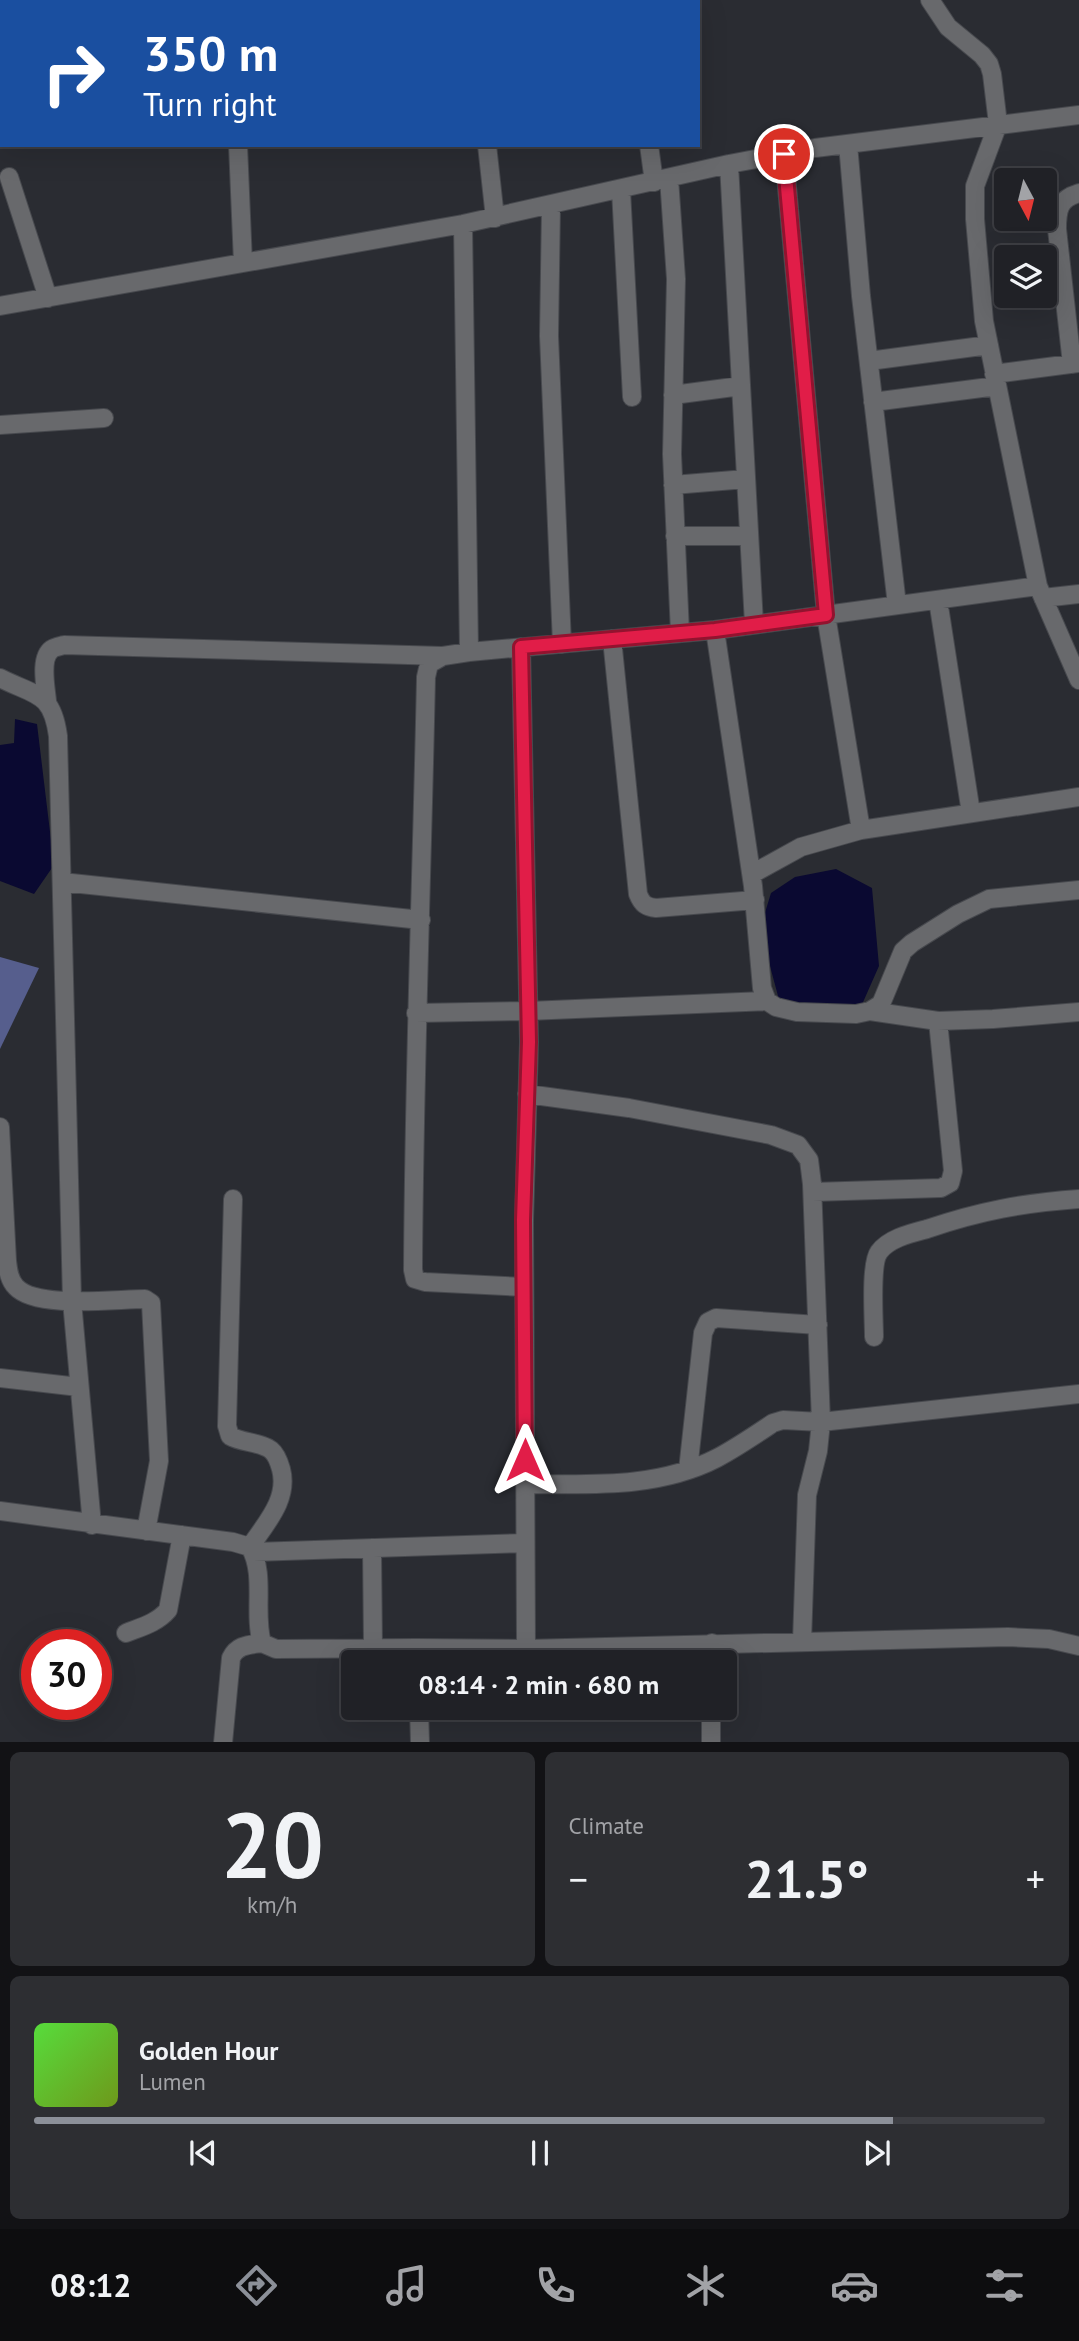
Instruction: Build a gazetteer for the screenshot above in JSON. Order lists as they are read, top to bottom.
{
  "north": "bottom",
  "page": {
    "turn": ["350 m", "Turn right"],
    "limit": "30",
    "trip": "08:14 · 2 min · 680 m",
    "tile": [
      ["20", "km/h"],
      "Climate"
    ],
    "heat": ["−", "21.5°", "+"],
    "song": ["Golden Hour", "Lumen"],
    "tabs": "08:12"
  }
}
